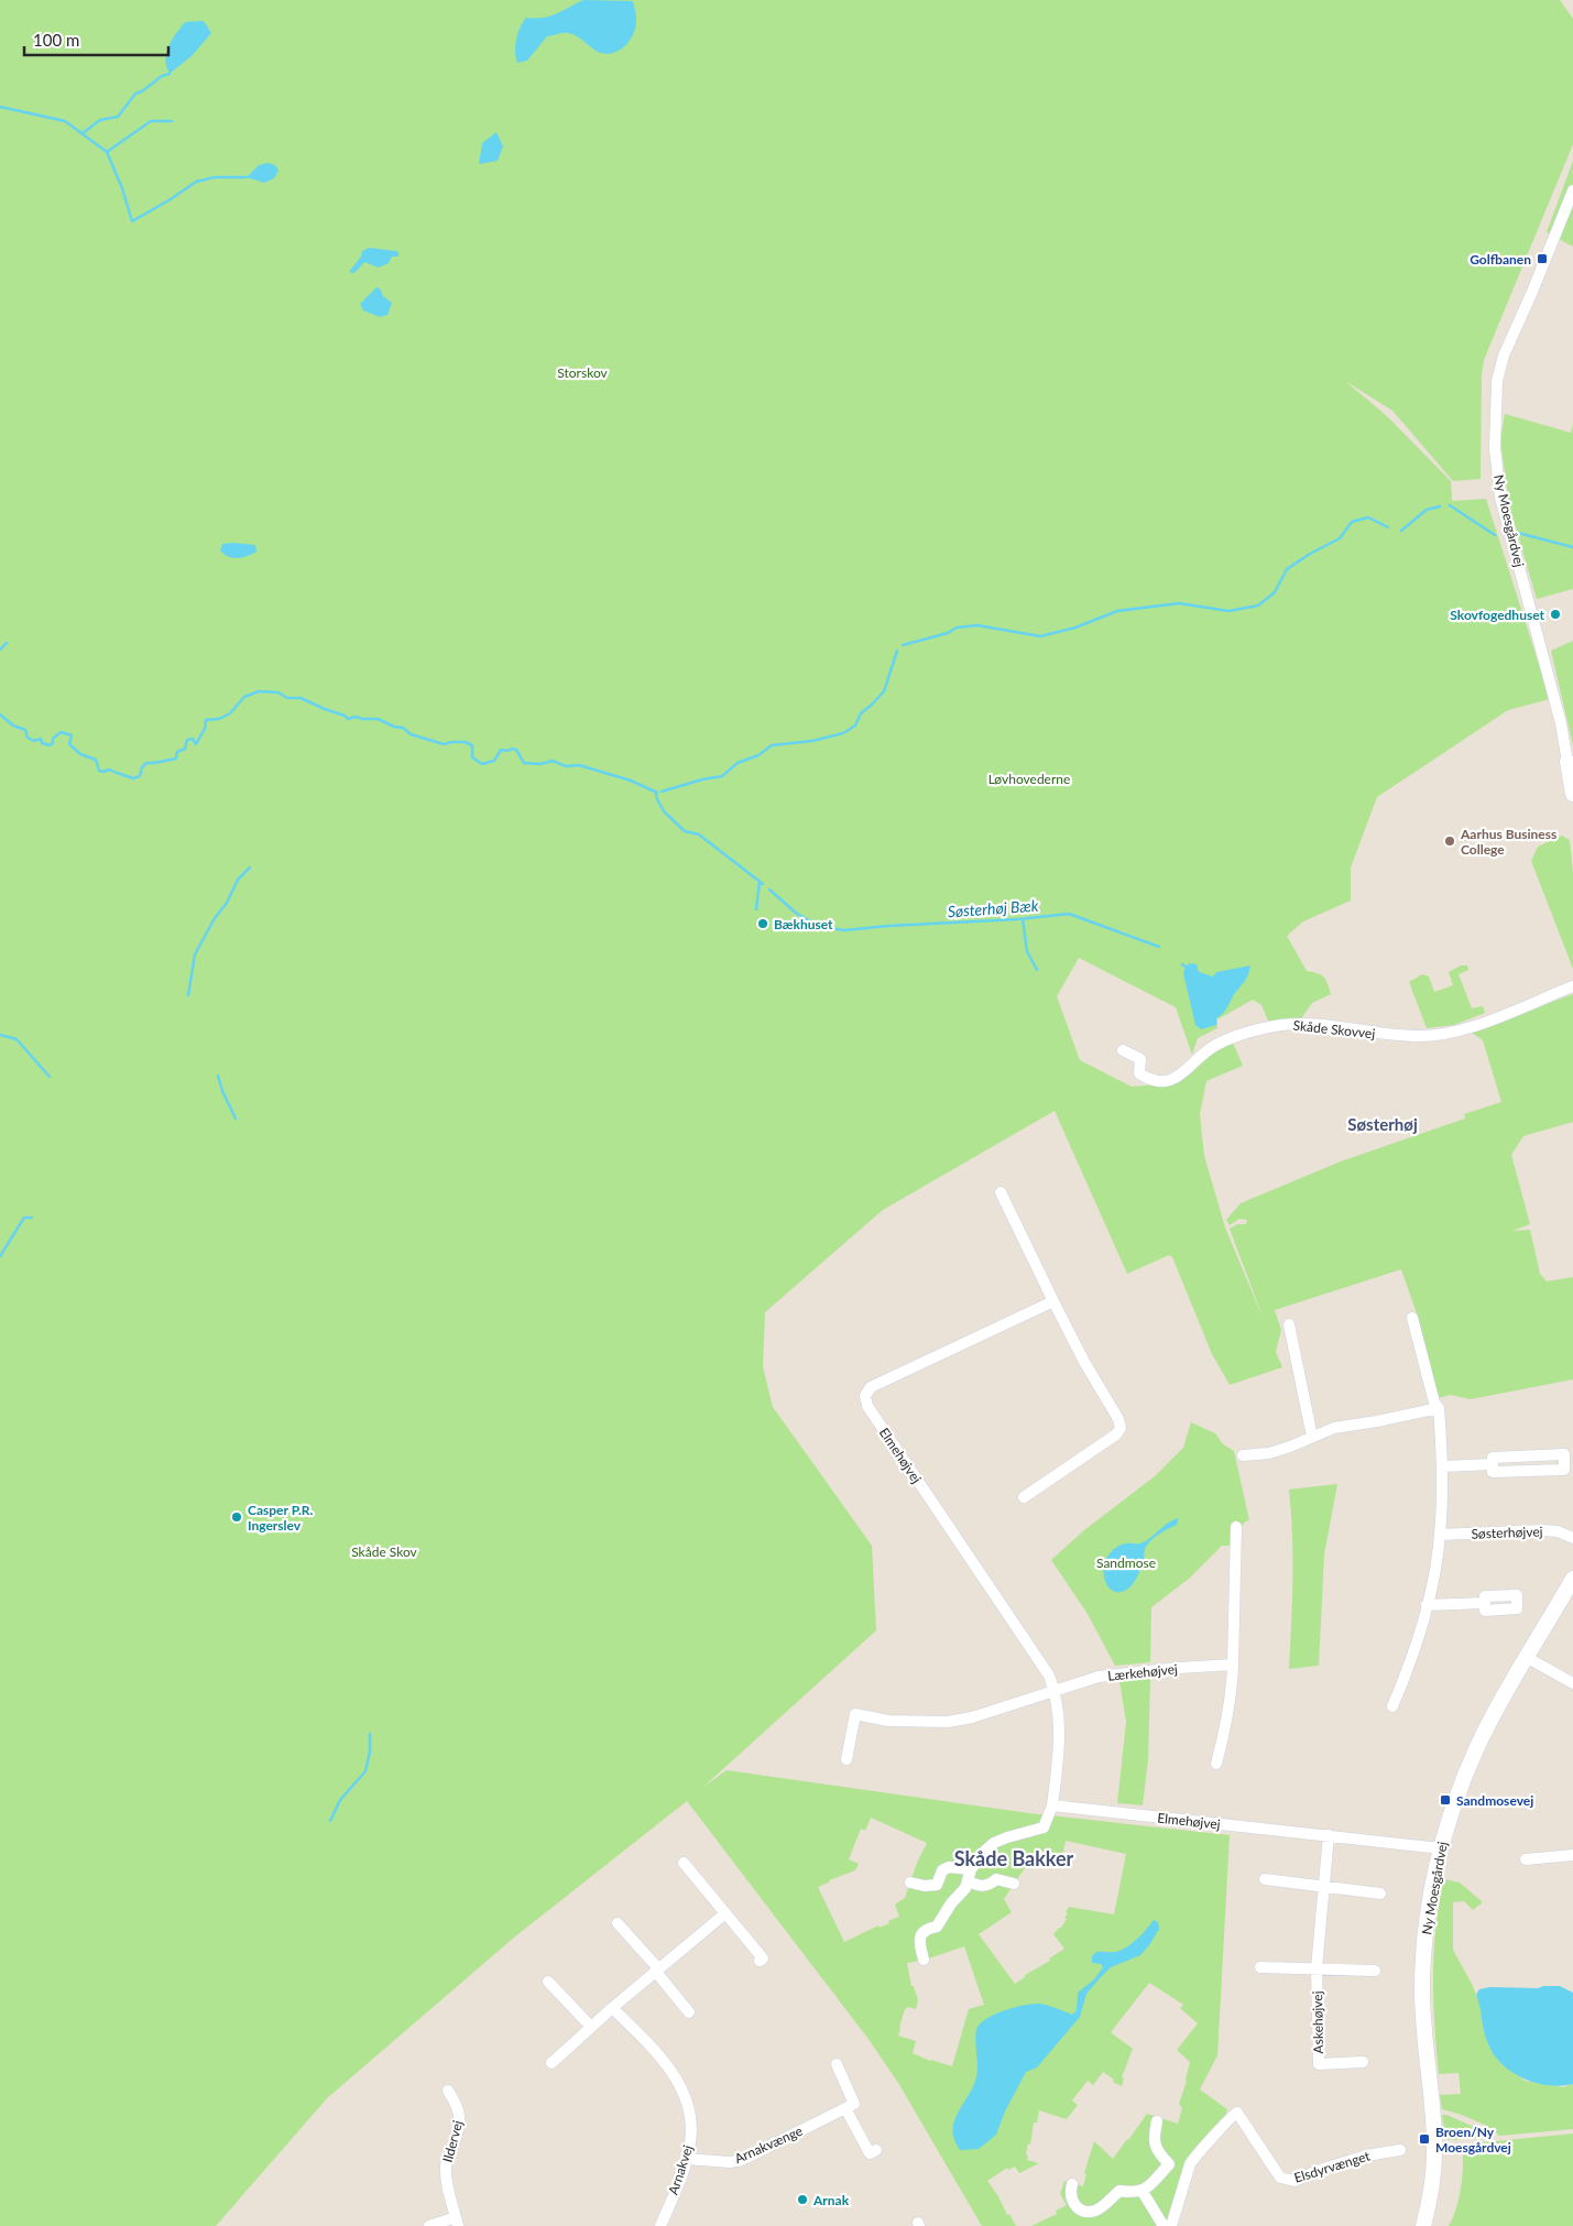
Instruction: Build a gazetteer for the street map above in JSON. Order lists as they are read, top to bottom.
{
  "streets": {
    "street": [
      "Ny Moesgårdvej",
      "Skåde Skovvej",
      "Elmehøjvej",
      "Søsterhøjvej",
      "Lærkehøjvej",
      "Askehøjvej",
      "Ildervej",
      "Arnakvænge",
      "Elsdyrvænget",
      "Arnakvej"
    ]
  },
  "crossings": [
    ["Ny Moesgårdvej", "Elmehøjvej"],
    ["Elmehøjvej", "Lærkehøjvej"],
    ["Elmehøjvej", "Askehøjvej"],
    ["Arnakvænge", "Arnakvej"]
  ],
  "districts": ["Søsterhøj", "Skåde Bakker"],
  "water": ["Søsterhøj Bæk"],
  "parks": [
    "Storskov",
    "Løvhovederne",
    "Skåde Skov",
    "Sandmose"
  ],
  "places": {
    "transit": ["Golfbanen", "Sandmosevej", "Broen/Ny Moesgårdvej"],
    "other": [
      "Skovfogedhuset",
      "Aarhus Business College",
      "Bækhuset",
      "Casper P.R. Ingerslev",
      "Arnak"
    ]
  },
  "scale_bar": "100 m"
}
